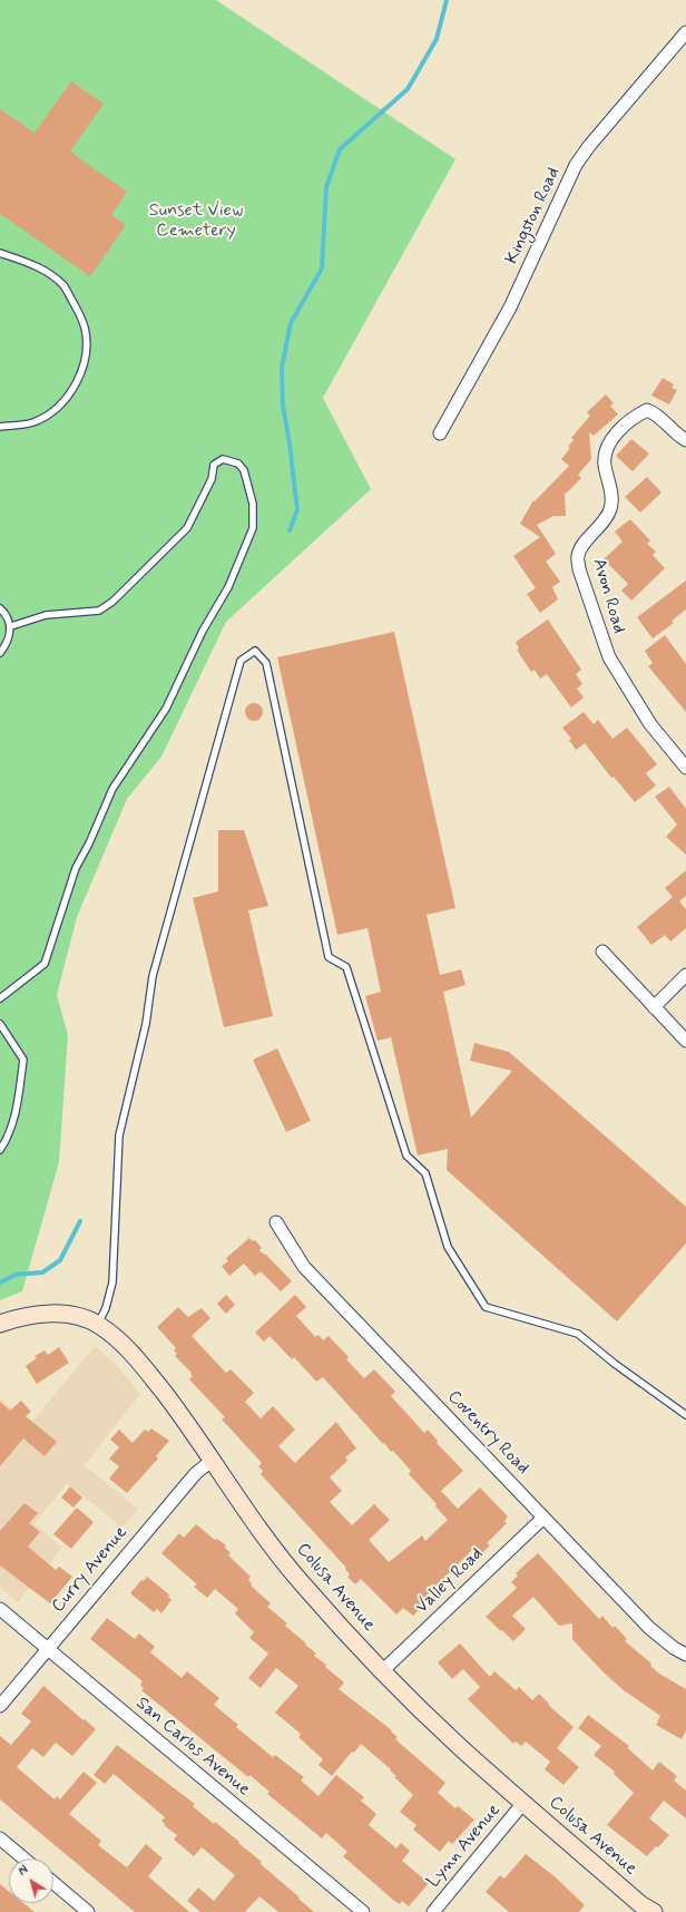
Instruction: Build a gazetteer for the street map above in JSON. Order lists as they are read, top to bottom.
{
  "streets": {
    "street": [
      "Kingston Road",
      "Avon Road",
      "Coventry Road",
      "Curry Avenue",
      "Valley Road",
      "Colusa Avenue",
      "San Carlos Avenue",
      "Lynn Avenue"
    ]
  },
  "crossings": [
    ["Coventry Road", "Valley Road"],
    ["Curry Avenue", "Colusa Avenue"],
    ["Curry Avenue", "San Carlos Avenue"],
    ["Valley Road", "Colusa Avenue"],
    ["Colusa Avenue", "Lynn Avenue"]
  ],
  "parks": ["Sunset View Cemetery"],
  "north": "top left"
}
